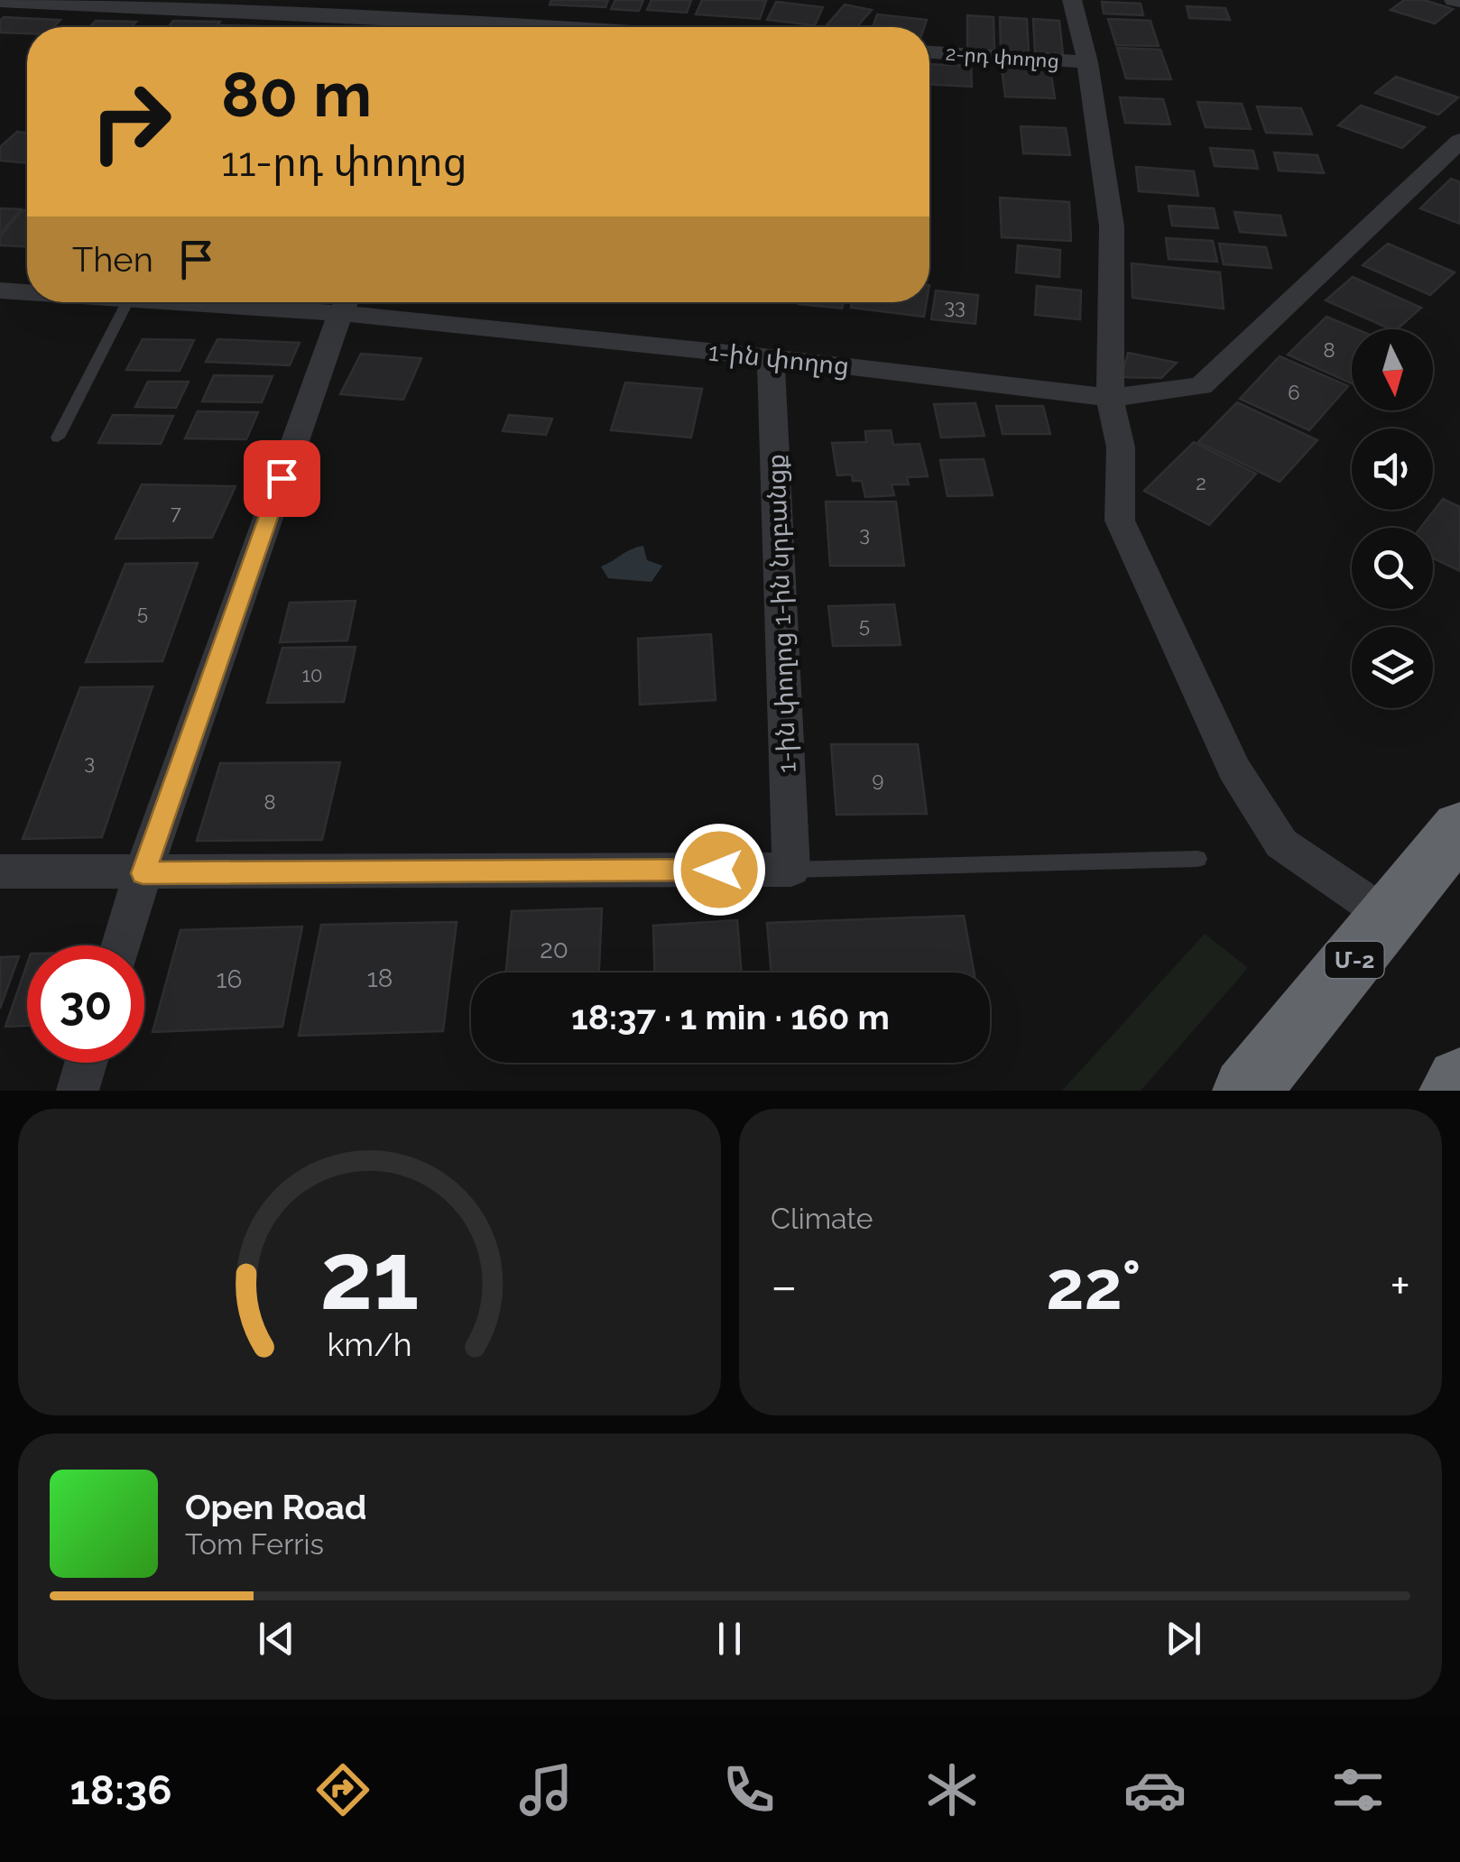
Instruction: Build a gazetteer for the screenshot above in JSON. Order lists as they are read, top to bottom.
{
  "streets": {
    "highway": ["Մ-2"],
    "street": ["2-րդ փողոց", "1-ին փողոց", "1-ին փողոց 1-ին նրբանցք"]
  },
  "crossings": [
    ["1-ին փողոց", "1-ին փողոց 1-ին նրբանցք"]
  ],
  "house_numbers": [
    "33",
    "8",
    "6",
    "2",
    "7",
    "3",
    "5",
    "5",
    "10",
    "3",
    "9",
    "8",
    "20",
    "18",
    "16"
  ],
  "north": "bottom",
  "page": {
    "turn": ["80 m", "11-րդ փողոց"],
    "then": "Then",
    "limit": "30",
    "trip": "18:37 · 1 min · 160 m",
    "tile": "Climate",
    "heat": ["−", "22°", "+"],
    "song": ["Open Road", "Tom Ferris"],
    "tabs": "18:36",
    "gauge": ["21", "km/h"]
  }
}
